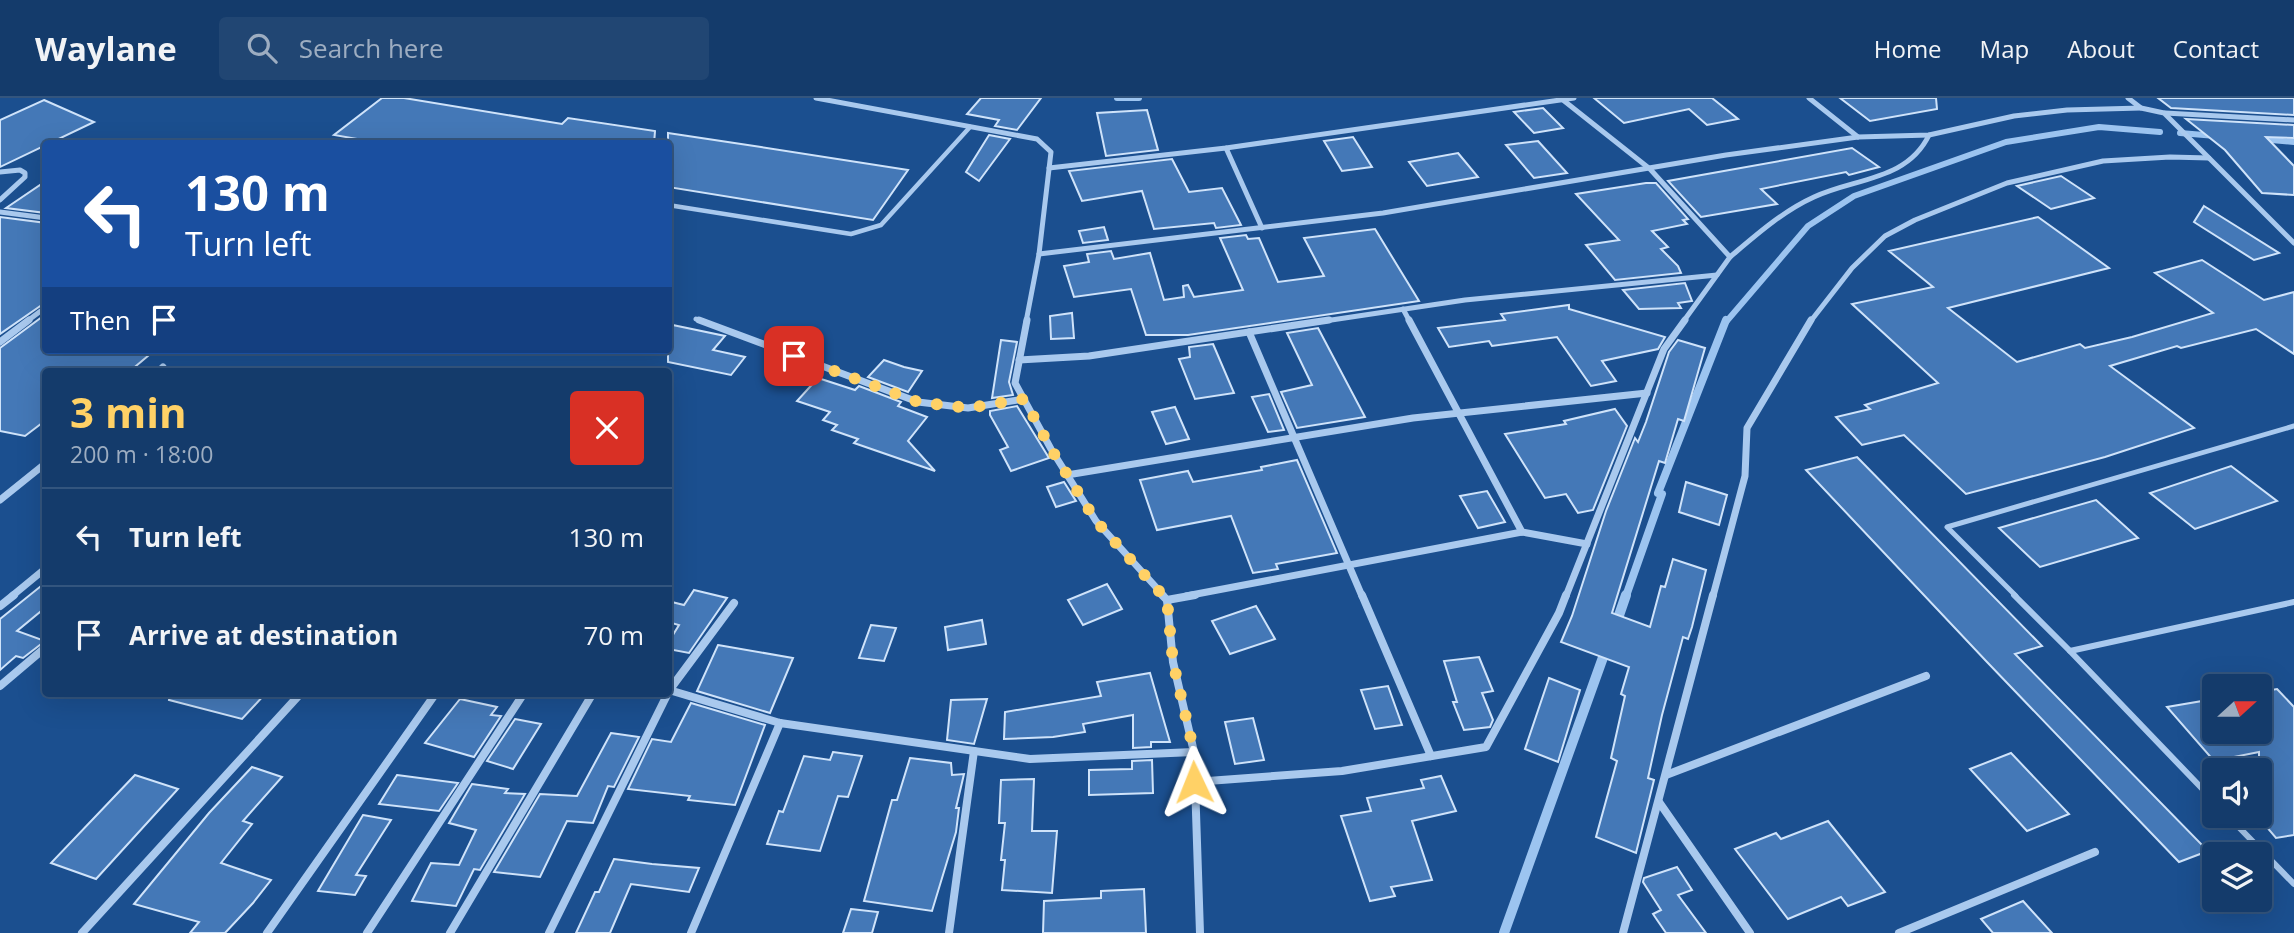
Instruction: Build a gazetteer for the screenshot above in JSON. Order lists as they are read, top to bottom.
{
  "north": "right",
  "page": {
    "header": "Waylane",
    "search": "Search here",
    "nav": [
      "Home",
      "Map",
      "About",
      "Contact"
    ],
    "turn": ["130 m", "Turn left"],
    "then": "Then",
    "heading": ["3 min", "200 m · 18:00"],
    "list": [
      {
        "name": "Turn left",
        "value": "130 m"
      },
      {
        "name": "Arrive at destination",
        "value": "70 m"
      }
    ]
  }
}
